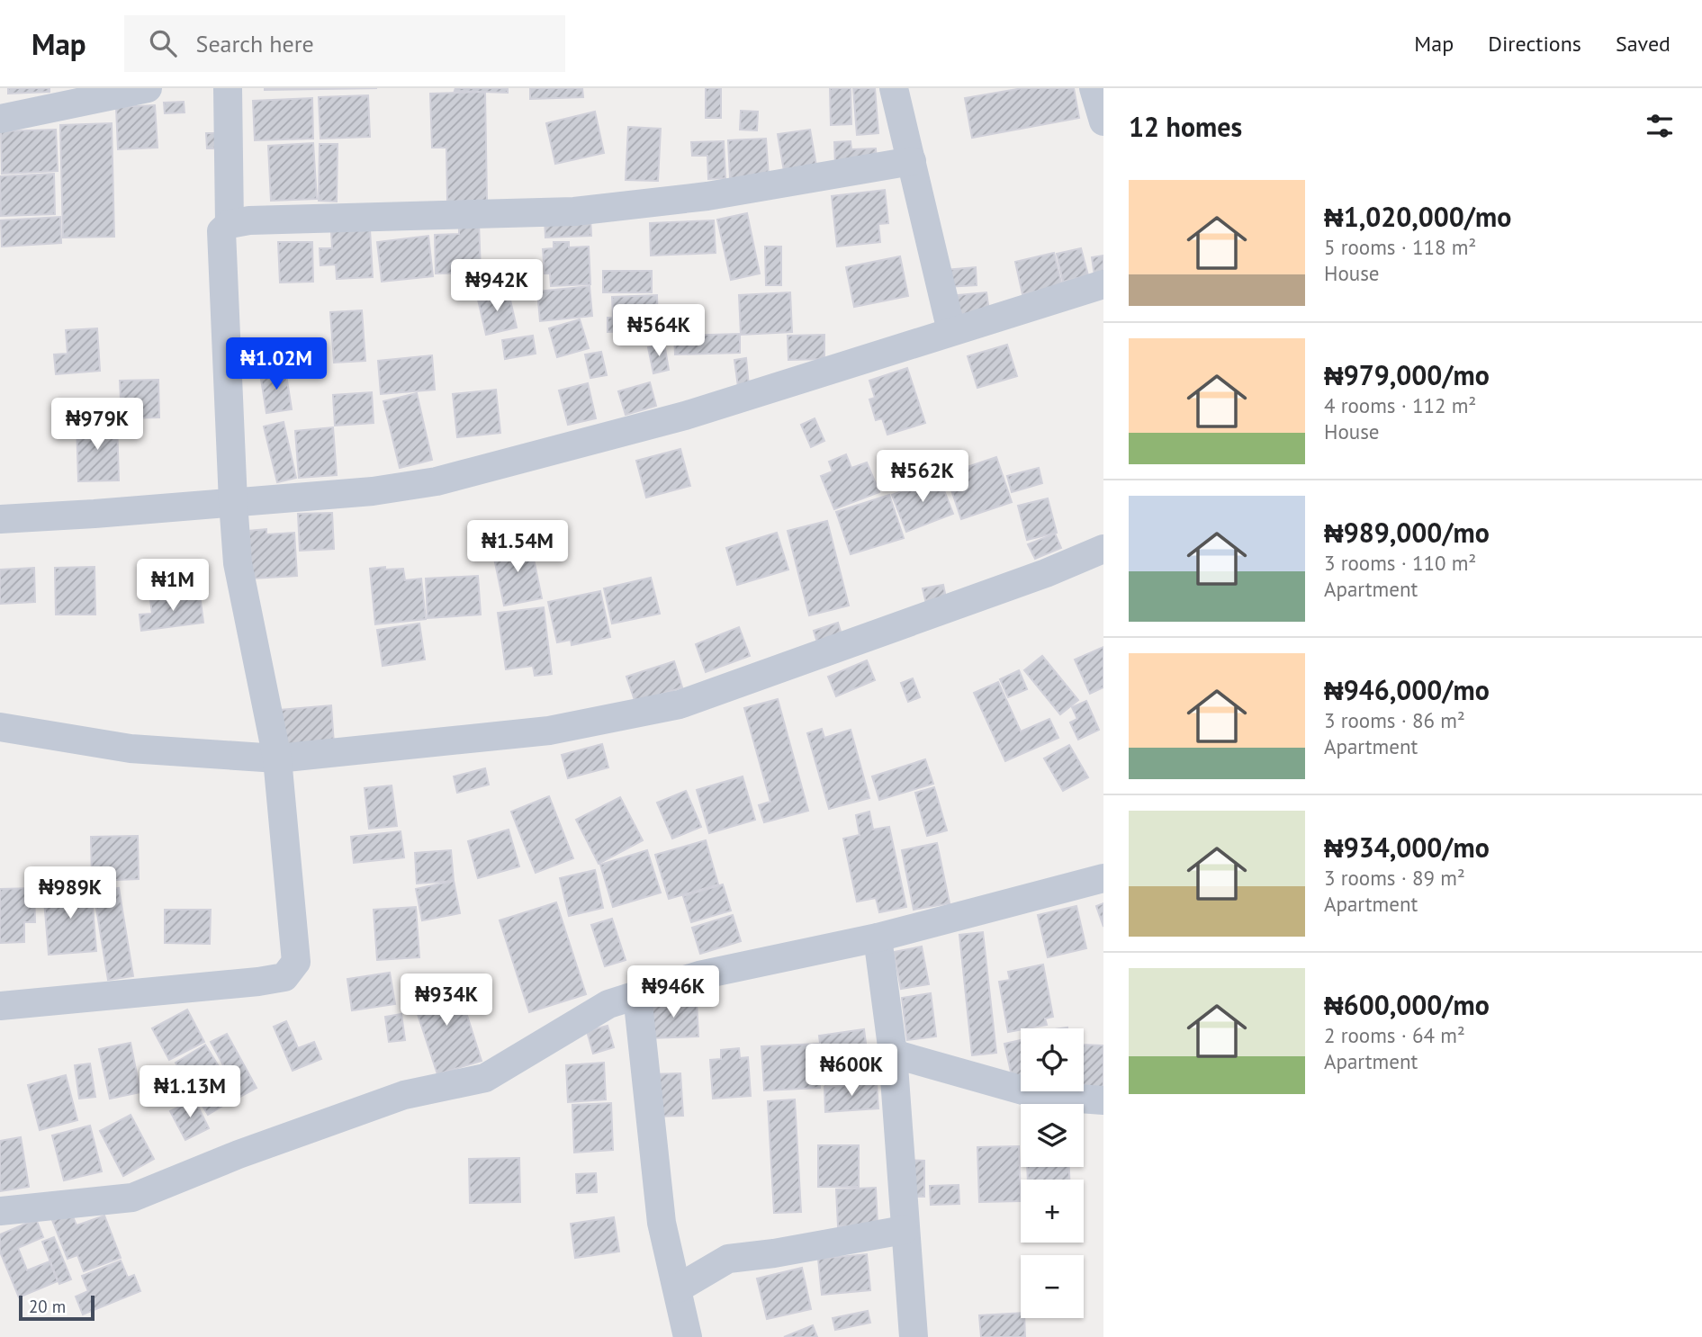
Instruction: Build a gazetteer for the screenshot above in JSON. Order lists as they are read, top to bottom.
{
  "scale_bar": "20 m",
  "page": {
    "header": "Map",
    "search": "Search here",
    "nav": ["Map", "Directions", "Saved"],
    "heading": "12 homes",
    "list": [
      {
        "name": "₦1,020,000/mo",
        "note": "5 rooms · 118 m² · House"
      },
      {
        "name": "₦979,000/mo",
        "note": "4 rooms · 112 m² · House"
      },
      {
        "name": "₦989,000/mo",
        "note": "3 rooms · 110 m² · Apartment"
      },
      {
        "name": "₦946,000/mo",
        "note": "3 rooms · 86 m² · Apartment"
      },
      {
        "name": "₦934,000/mo",
        "note": "3 rooms · 89 m² · Apartment"
      },
      {
        "name": "₦600,000/mo",
        "note": "2 rooms · 64 m² · Apartment"
      }
    ],
    "price": [
      "₦942K",
      "₦564K",
      "₦1.02M",
      "₦979K",
      "₦562K",
      "₦1.54M",
      "₦1M",
      "₦989K",
      "₦946K",
      "₦934K",
      "₦600K",
      "₦1.13M"
    ],
    "map_buttons": ["+", "−"],
    "scale": "20 m"
  }
}
